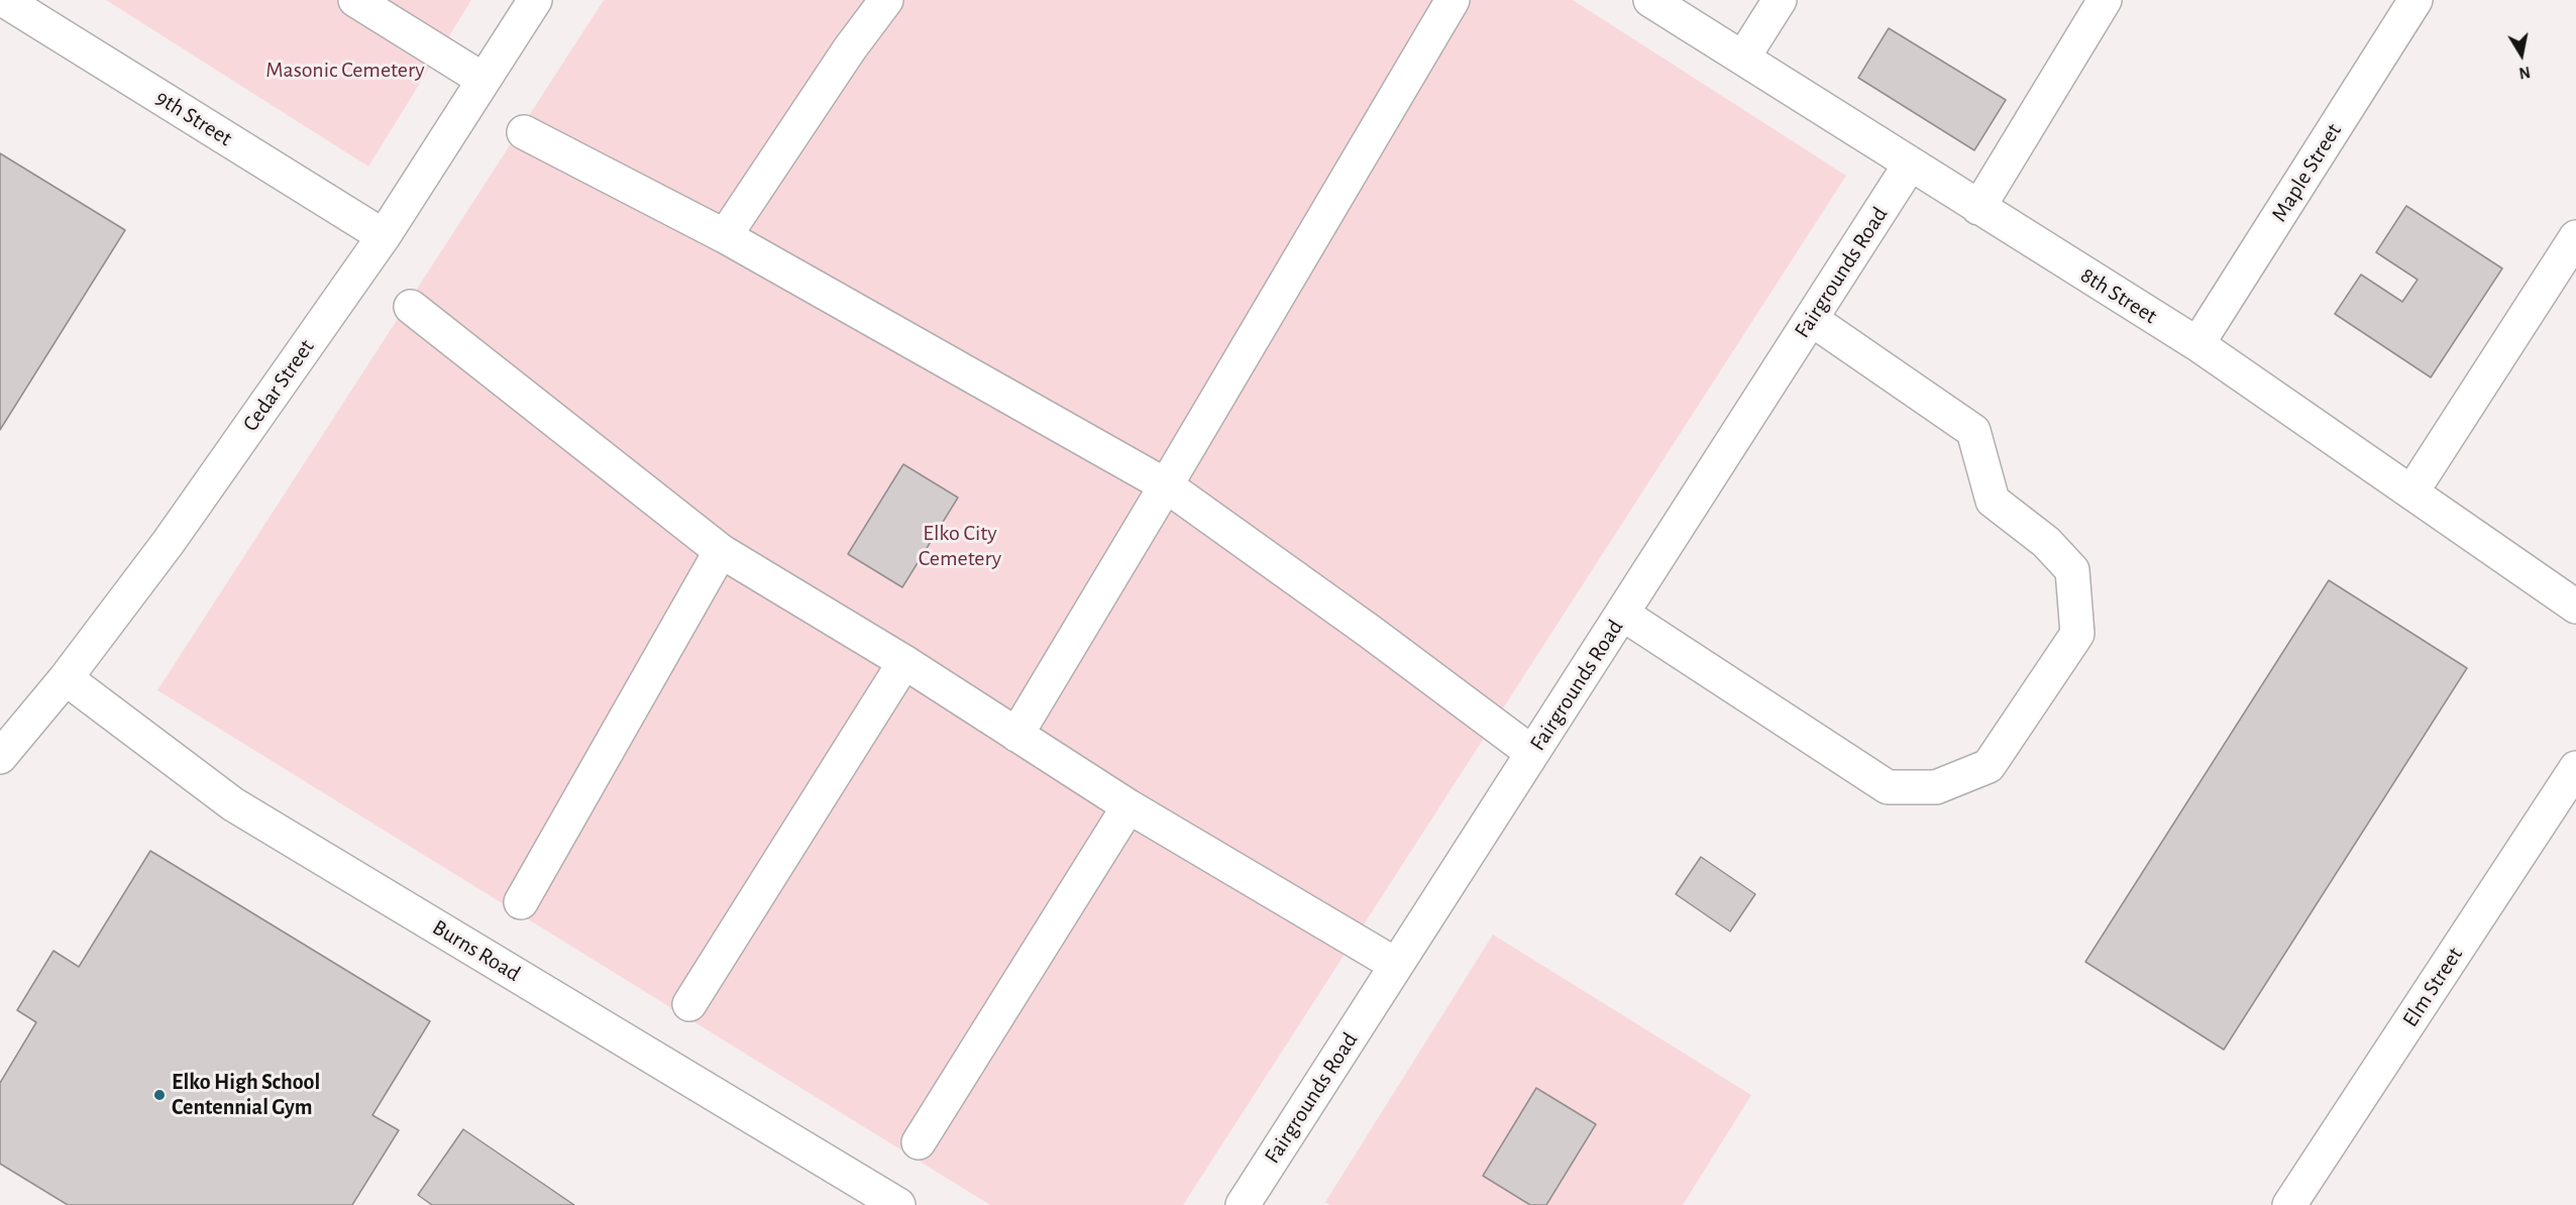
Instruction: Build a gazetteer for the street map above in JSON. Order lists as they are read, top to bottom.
{
  "streets": {
    "street": [
      "9th Street",
      "Maple Street",
      "Fairgrounds Road",
      "8th Street",
      "Cedar Street",
      "Burns Road",
      "Elm Street"
    ]
  },
  "crossings": [
    ["9th Street", "Cedar Street"],
    ["Maple Street", "8th Street"],
    ["Fairgrounds Road", "8th Street"],
    ["Cedar Street", "Burns Road"]
  ],
  "parks": ["Masonic Cemetery", "Elko City Cemetery"],
  "places": ["Elko High School Centennial Gym"],
  "north": "bottom"
}
